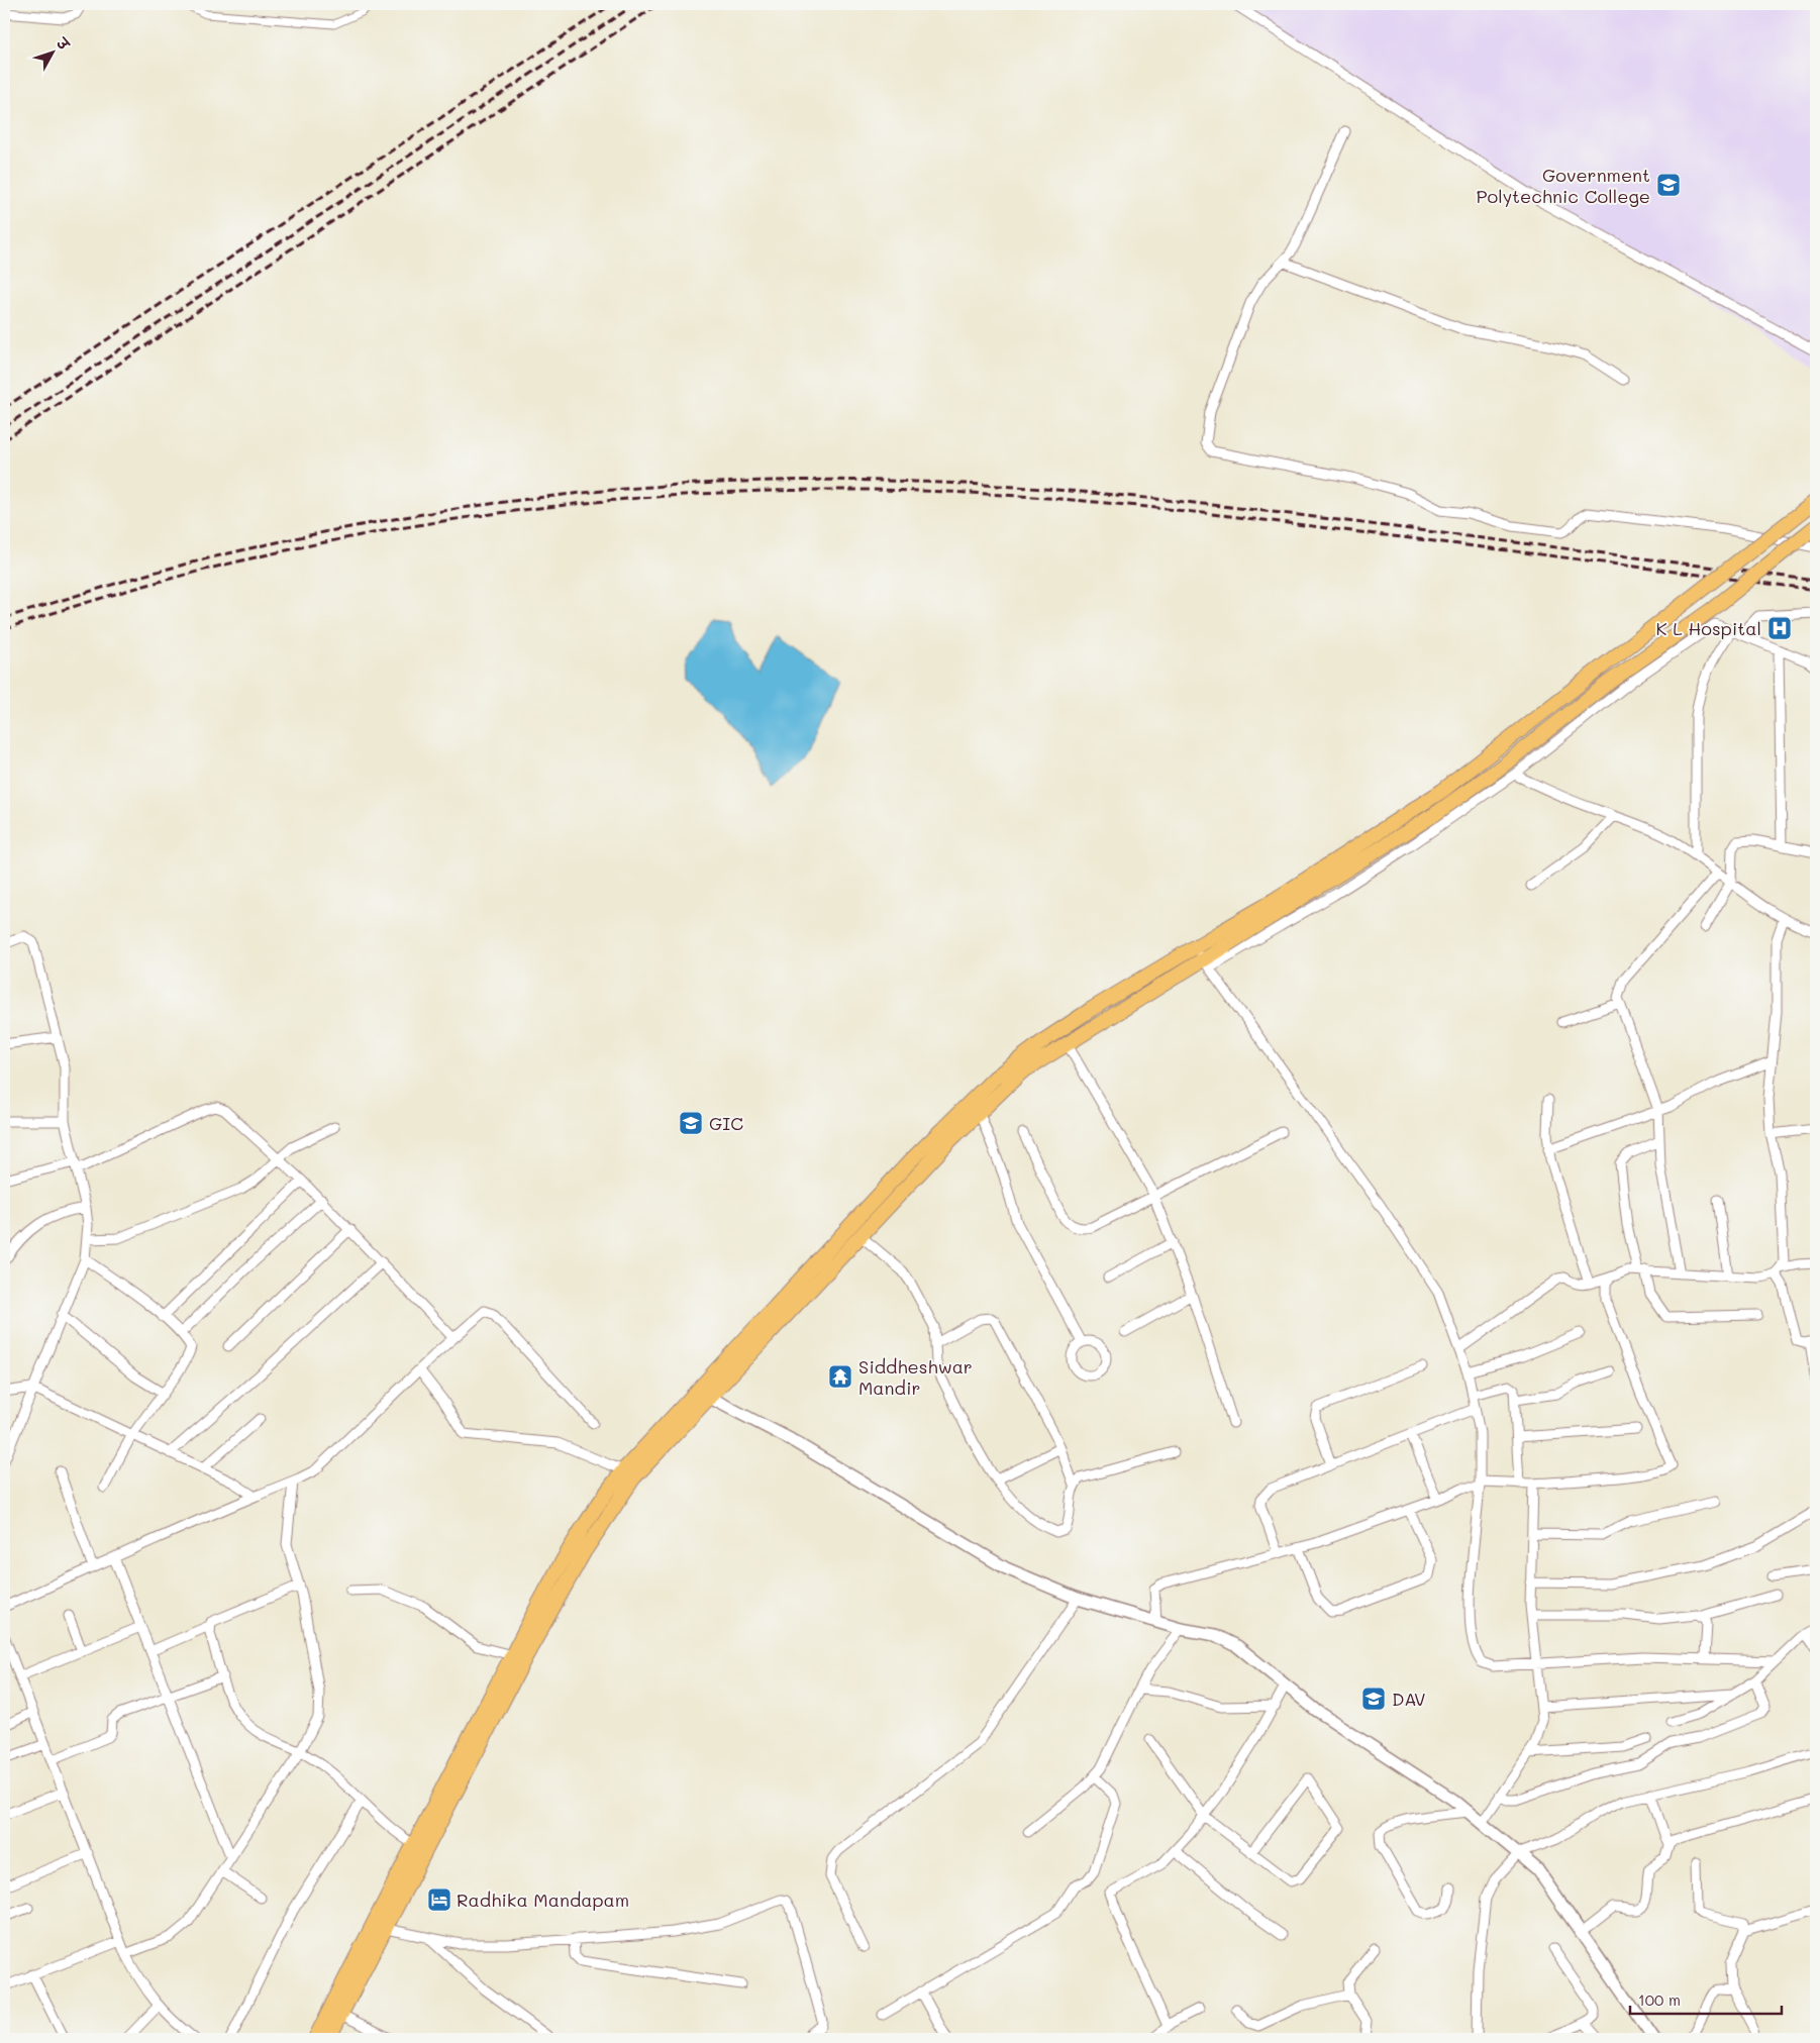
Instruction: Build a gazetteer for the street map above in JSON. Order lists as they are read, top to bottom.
{
  "places": {
    "school or university": ["Government Polytechnic College", "GIC", "DAV"],
    "hospital": ["K L Hospital"],
    "temple": ["Siddheshwar Mandir"],
    "hotel": ["Radhika Mandapam"]
  },
  "scale_bar": "100 m",
  "north": "top right"
}
